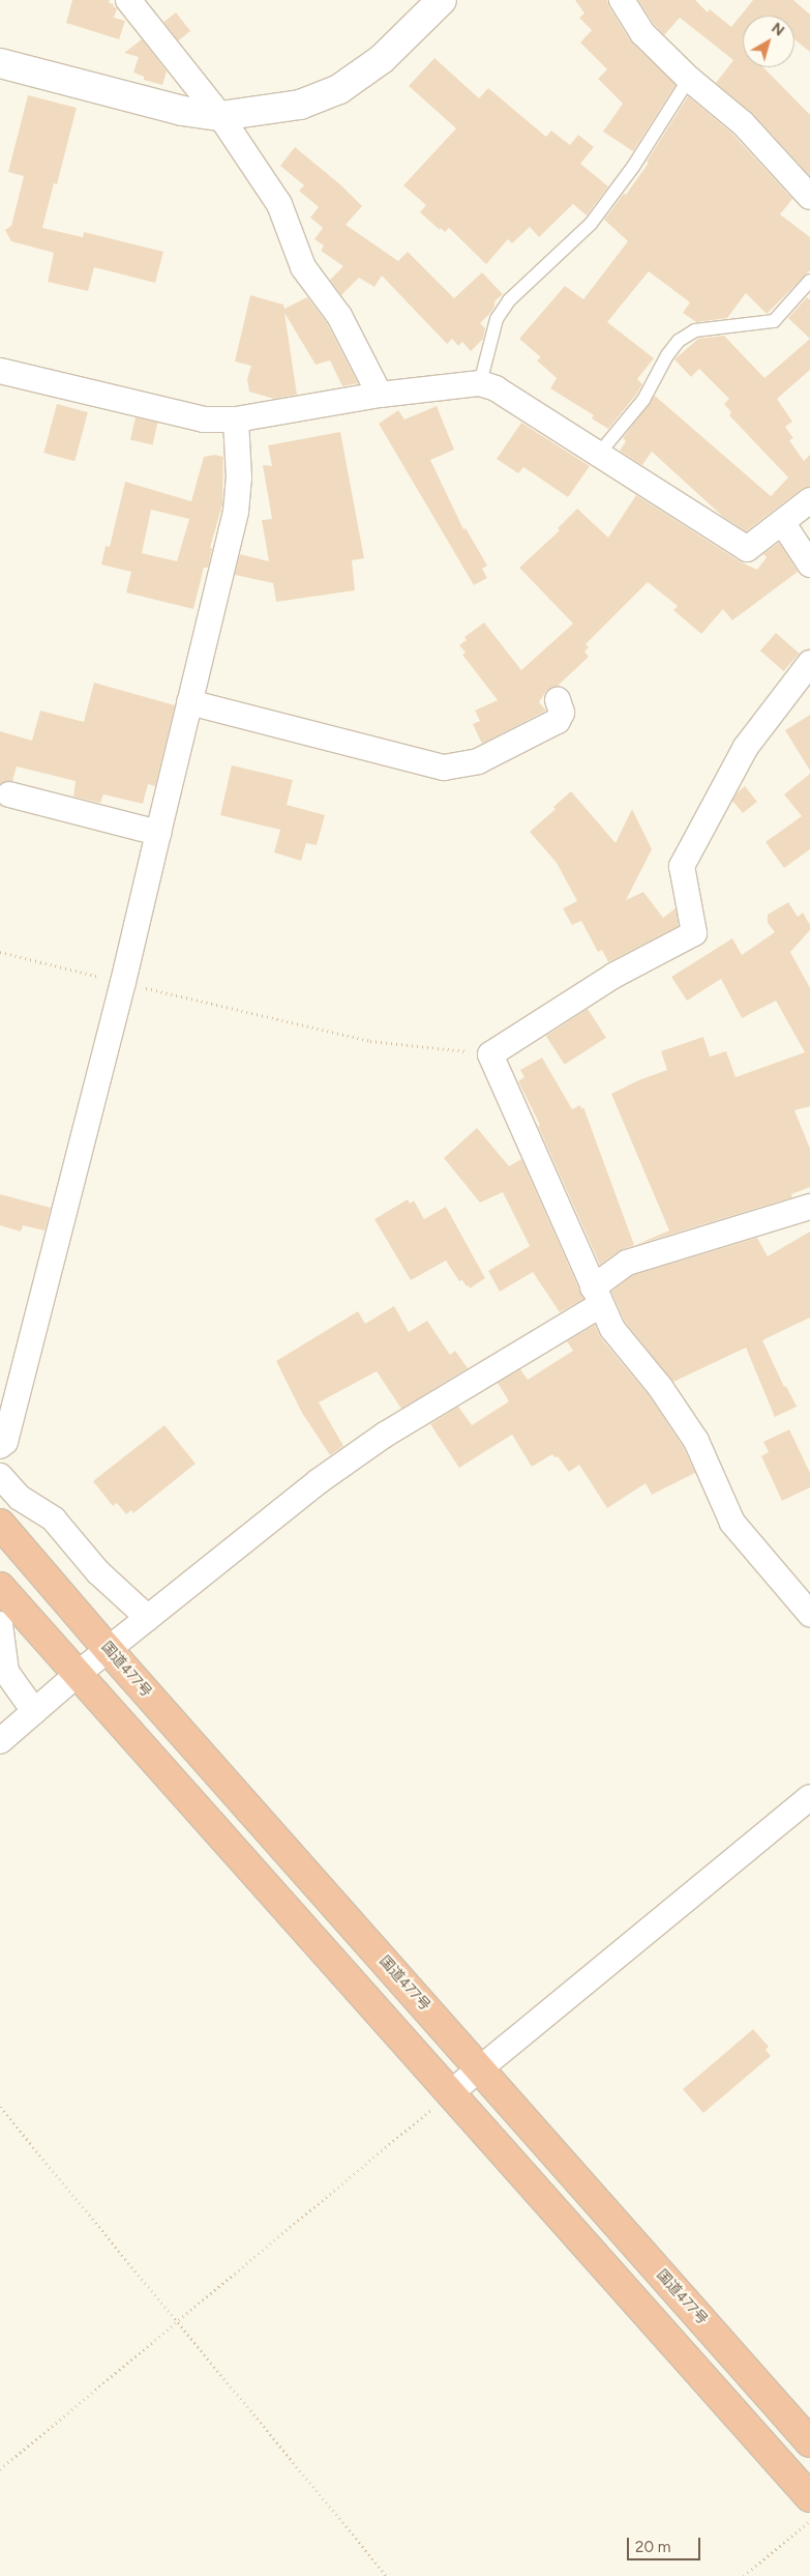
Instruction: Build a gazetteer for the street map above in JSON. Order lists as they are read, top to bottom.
{
  "streets": {
    "highway": ["国道477号"]
  },
  "scale_bar": "20 m",
  "north": "top right"
}
